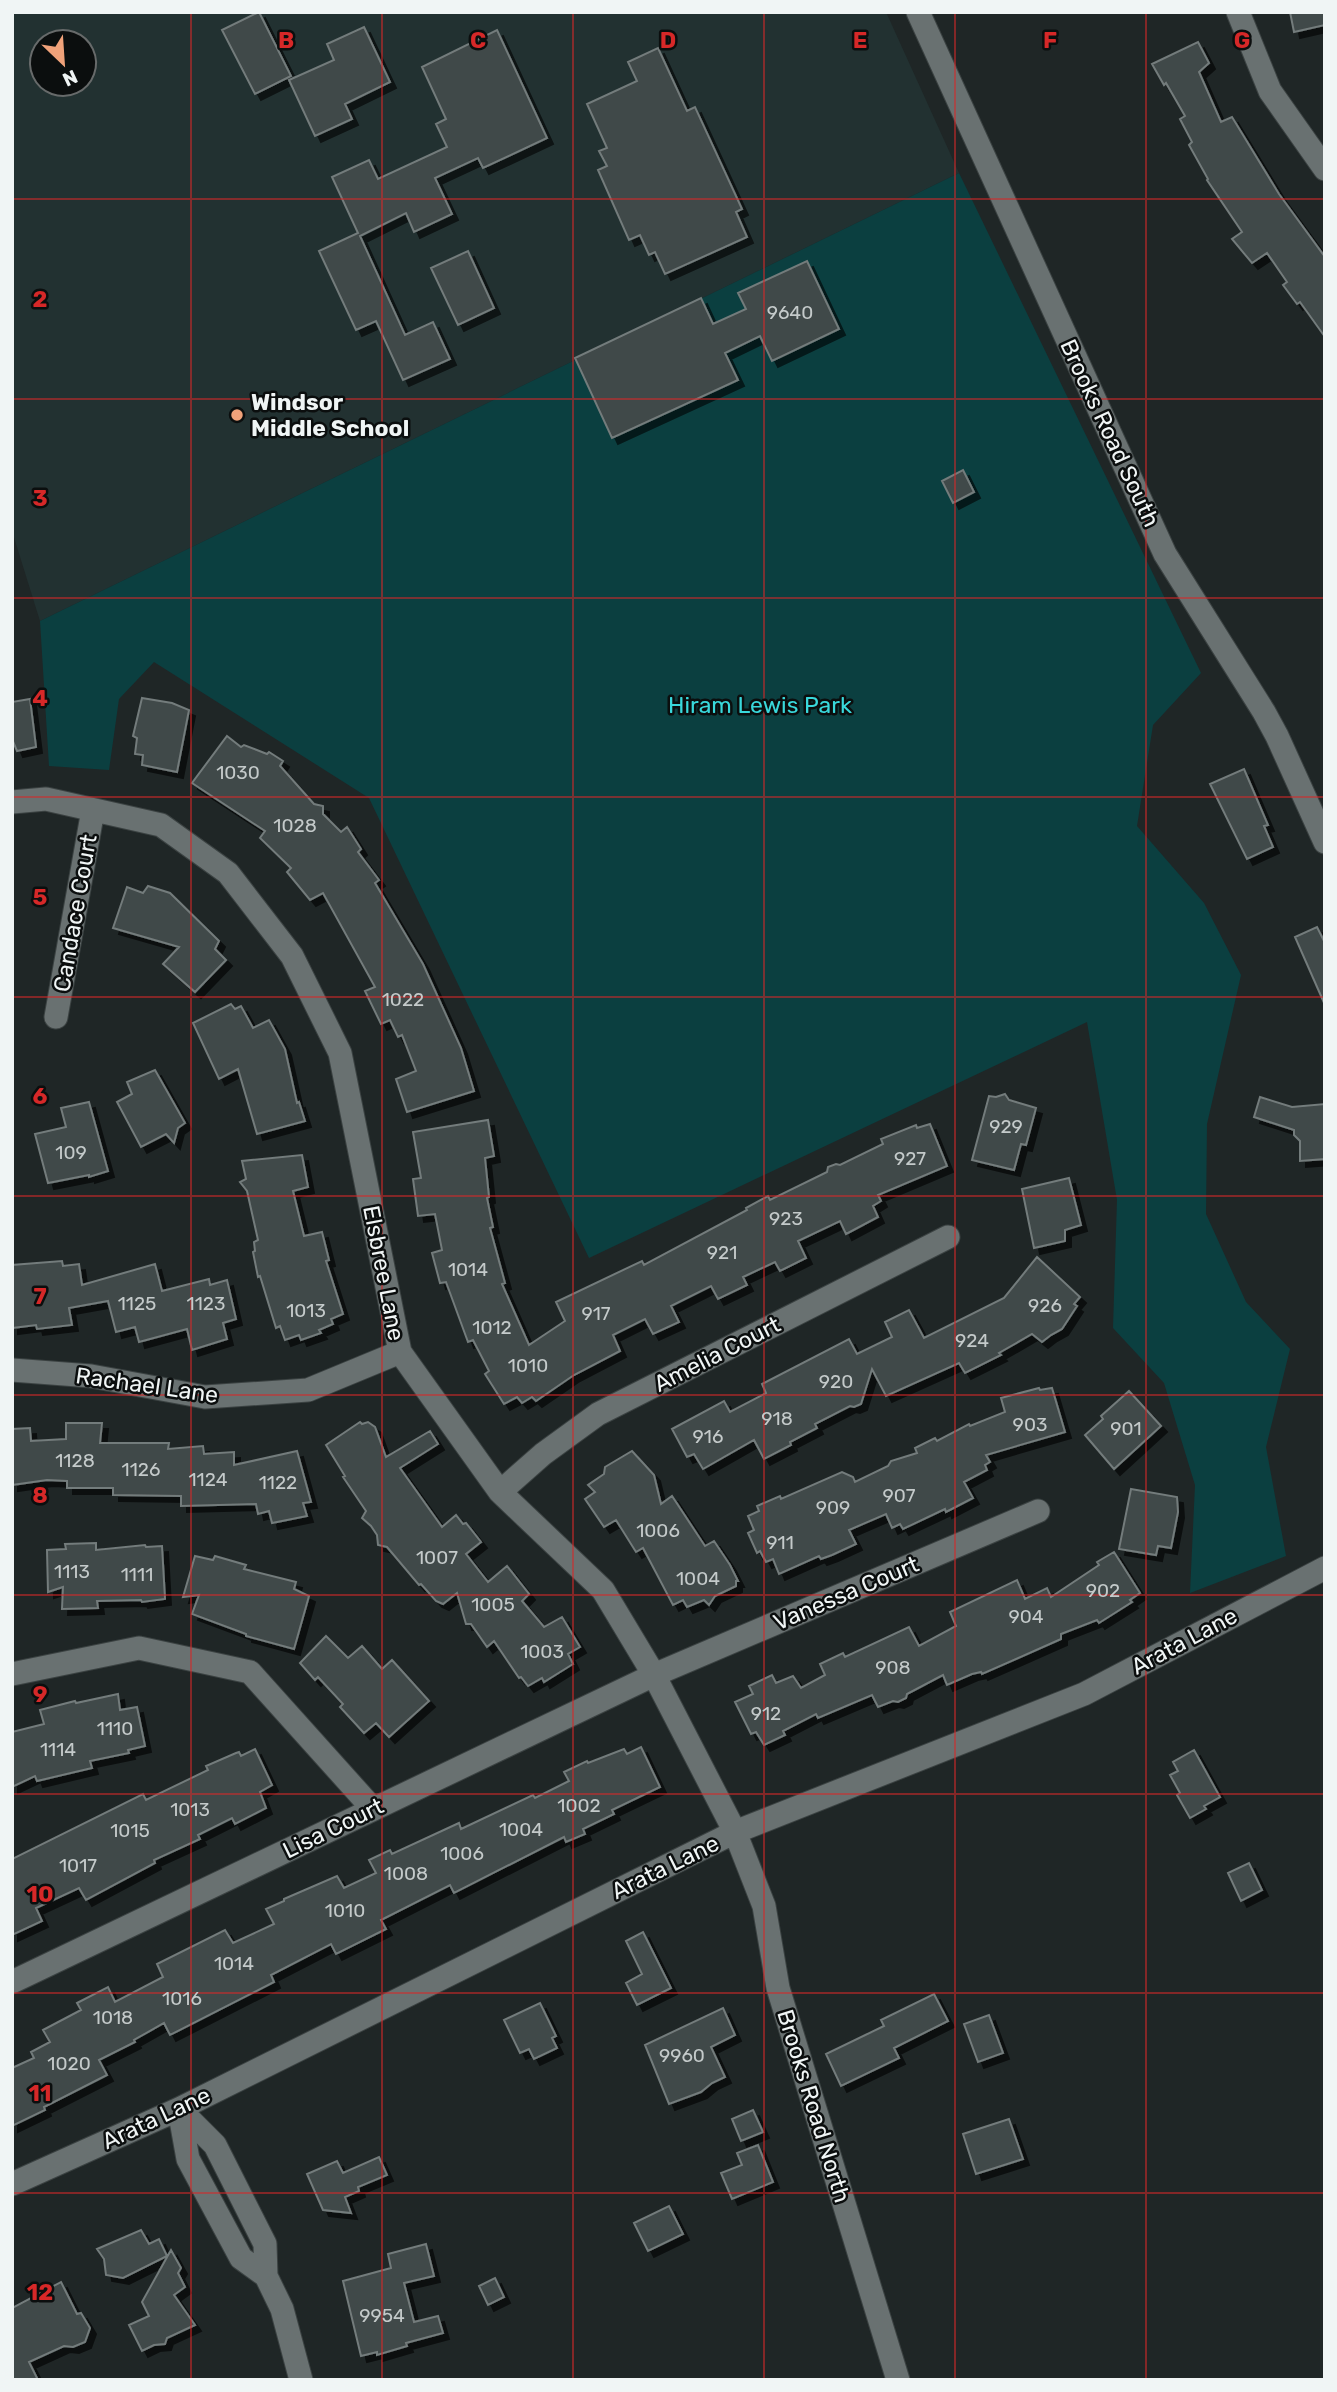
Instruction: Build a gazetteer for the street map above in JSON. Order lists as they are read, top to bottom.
{
  "streets": {
    "street": [
      "Brooks Road South",
      "Candace Court",
      "Elsbree Lane",
      "Amelia Court",
      "Rachael Lane",
      "Vanessa Court",
      "Arata Lane",
      "Lisa Court",
      "Brooks Road North"
    ]
  },
  "crossings": [
    ["Candace Court", "Elsbree Lane"],
    ["Elsbree Lane", "Amelia Court"],
    ["Elsbree Lane", "Rachael Lane"],
    ["Elsbree Lane", "Vanessa Court"],
    ["Elsbree Lane", "Arata Lane"],
    ["Elsbree Lane", "Lisa Court"],
    ["Elsbree Lane", "Brooks Road North"],
    ["Vanessa Court", "Lisa Court"],
    ["Arata Lane", "Brooks Road North"]
  ],
  "parks": ["Hiram Lewis Park"],
  "places": ["Windsor Middle School"],
  "house_numbers": [
    "9640",
    "1030",
    "1028",
    "1022",
    "929",
    "109",
    "927",
    "923",
    "921",
    "1014",
    "1125",
    "1123",
    "926",
    "1013",
    "917",
    "1012",
    "924",
    "1010",
    "920",
    "918",
    "903",
    "901",
    "916",
    "1128",
    "1126",
    "1124",
    "1122",
    "907",
    "909",
    "1006",
    "911",
    "1007",
    "1113",
    "1111",
    "1004",
    "902",
    "1005",
    "904",
    "1003",
    "908",
    "912",
    "1110",
    "1114",
    "1002",
    "1013",
    "1004",
    "1015",
    "1006",
    "1017",
    "1008",
    "1010",
    "1014",
    "1016",
    "1018",
    "9960",
    "1020",
    "9954"
  ],
  "north": "bottom right",
  "grid": {
    "columns": [
      "B",
      "C",
      "D",
      "E",
      "F",
      "G"
    ],
    "rows": [
      "2",
      "3",
      "4",
      "5",
      "6",
      "7",
      "8",
      "9",
      "10",
      "11",
      "12"
    ]
  }
}
